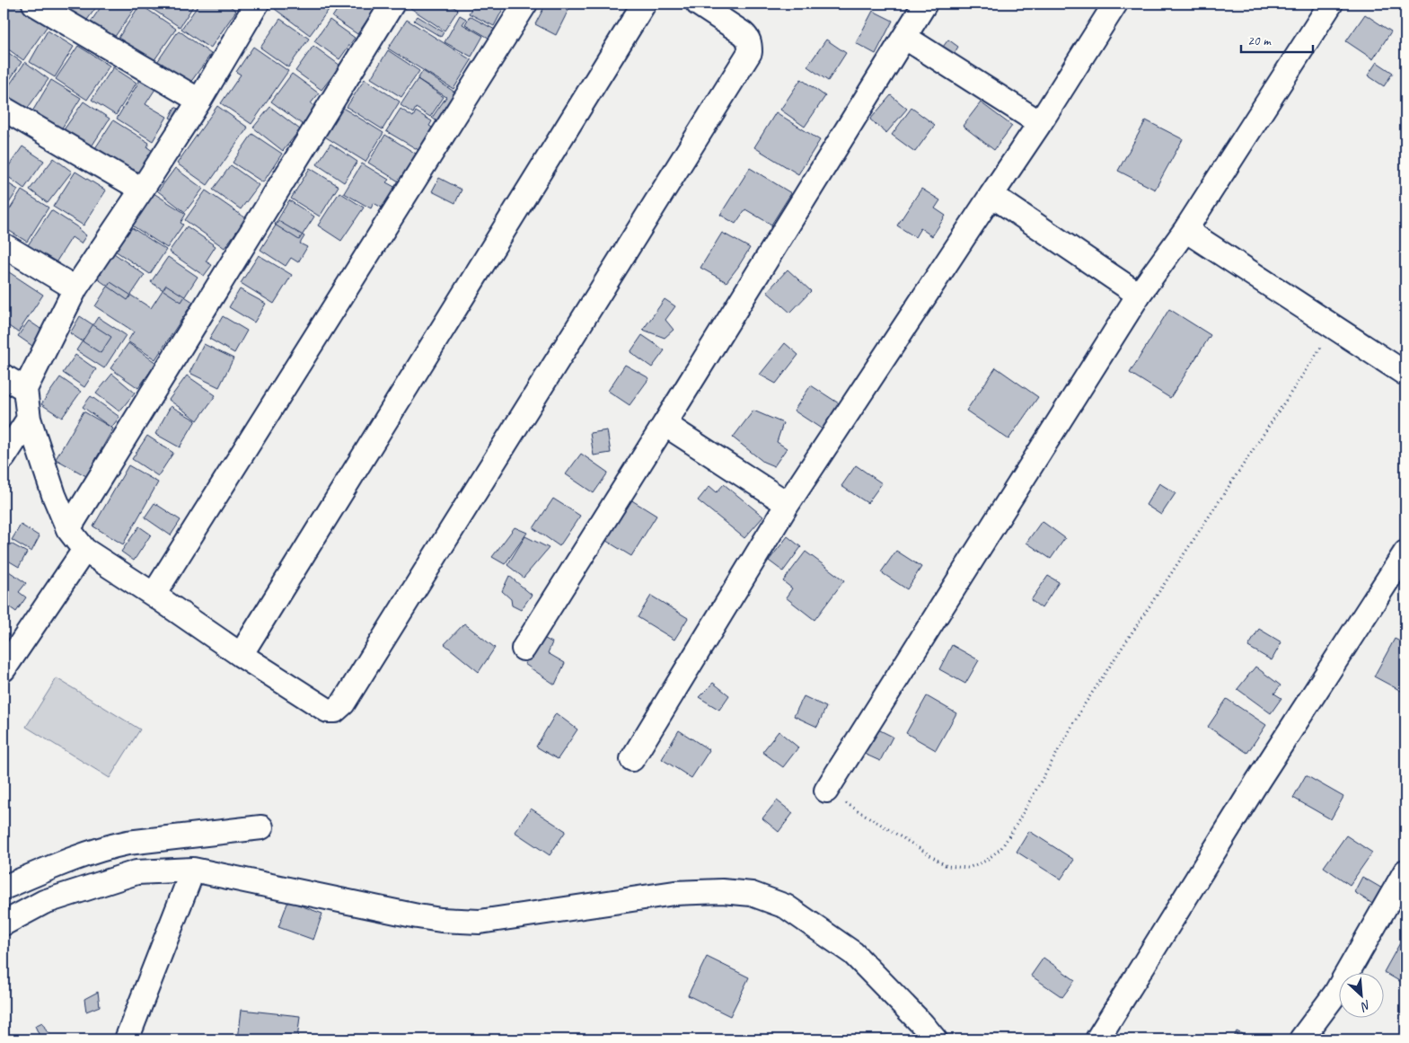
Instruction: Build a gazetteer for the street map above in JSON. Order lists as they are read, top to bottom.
{
  "scale_bar": "20 m",
  "north": "bottom right"
}
